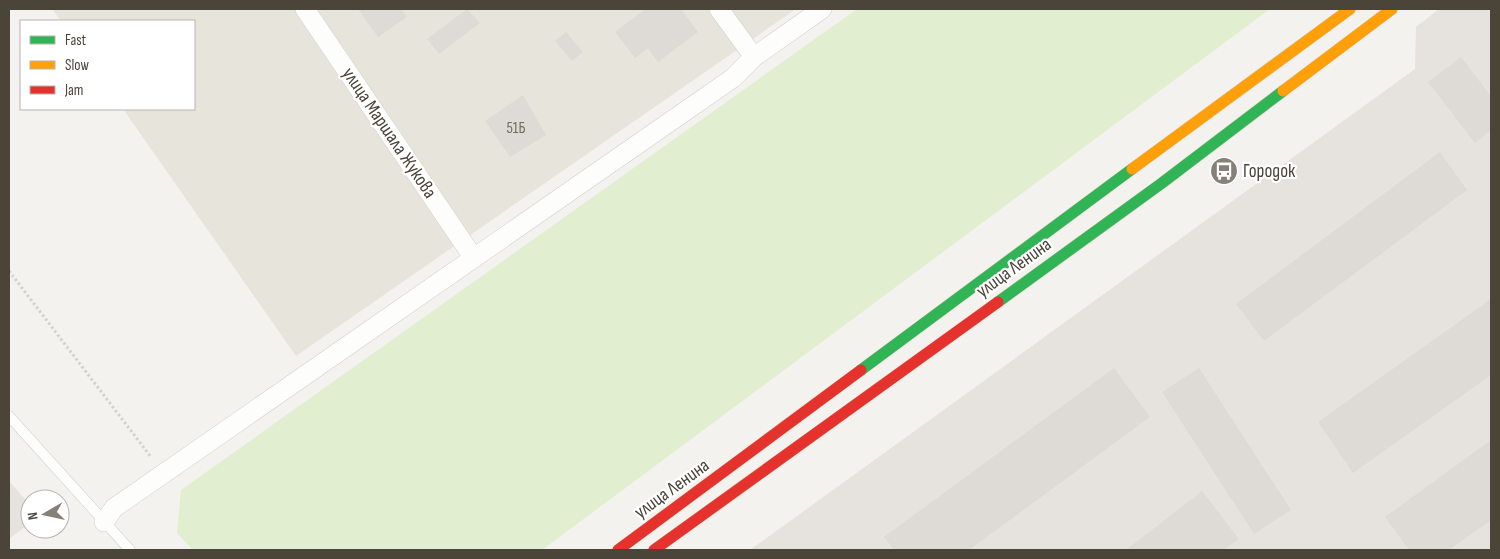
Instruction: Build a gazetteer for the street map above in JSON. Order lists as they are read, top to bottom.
{
  "streets": {
    "main road": ["улица Ленина"],
    "street": ["улица Маршала Жукова"]
  },
  "places": {
    "bus stop": ["Городок"]
  },
  "house_numbers": ["51Б"],
  "legend": ["Fast", "Slow", "Jam"],
  "north": "left"
}
